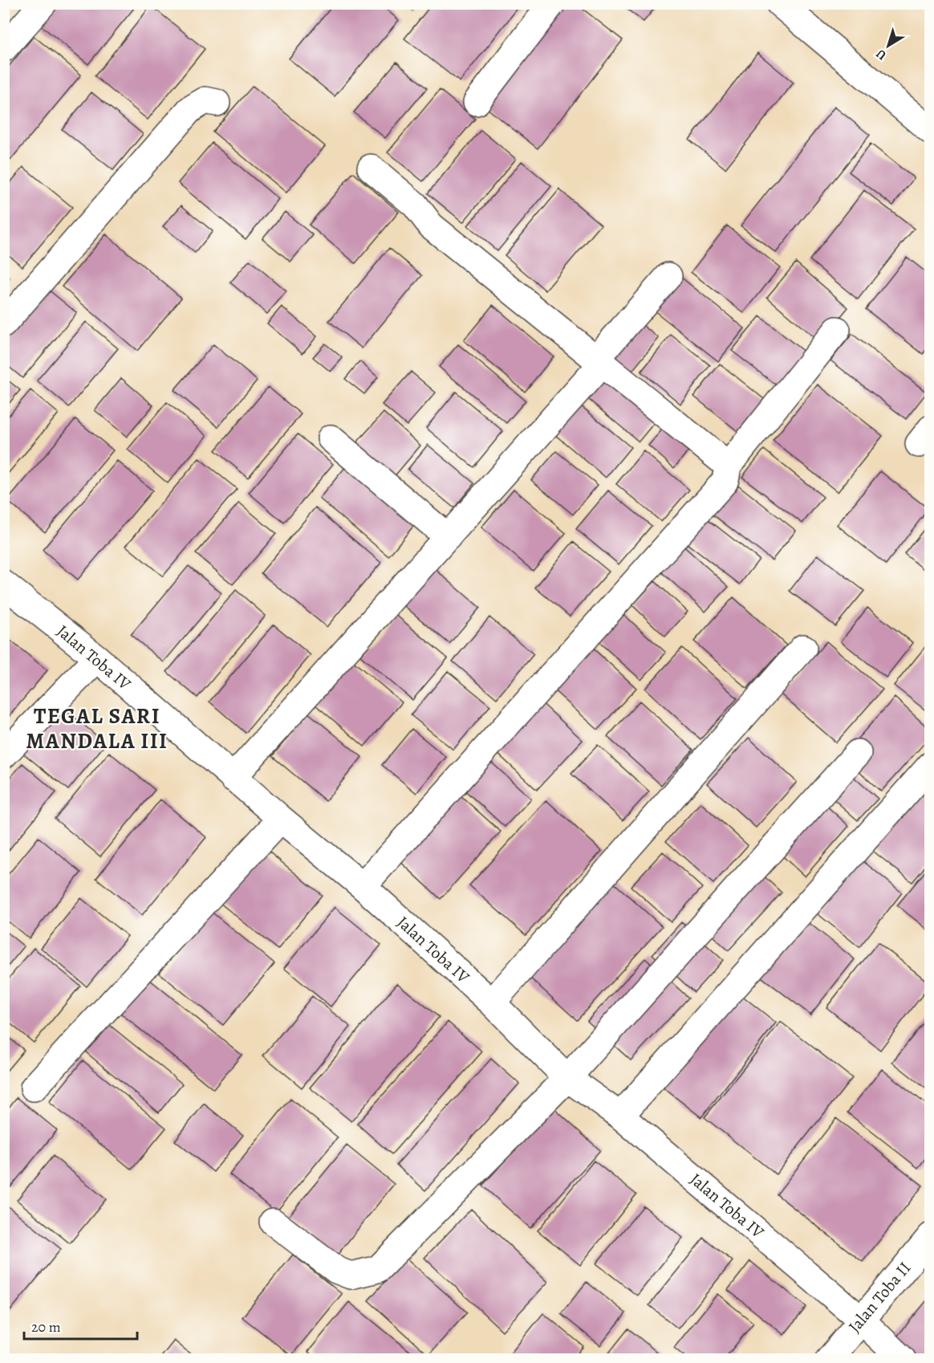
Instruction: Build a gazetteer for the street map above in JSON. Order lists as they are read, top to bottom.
{
  "streets": {
    "street": ["Jalan Toba IV", "Jalan Toba II"]
  },
  "crossings": [
    ["Jalan Toba IV", "Jalan Toba II"]
  ],
  "districts": ["TEGAL SARI MANDALA III"],
  "scale_bar": "20 m",
  "north": "bottom left"
}
